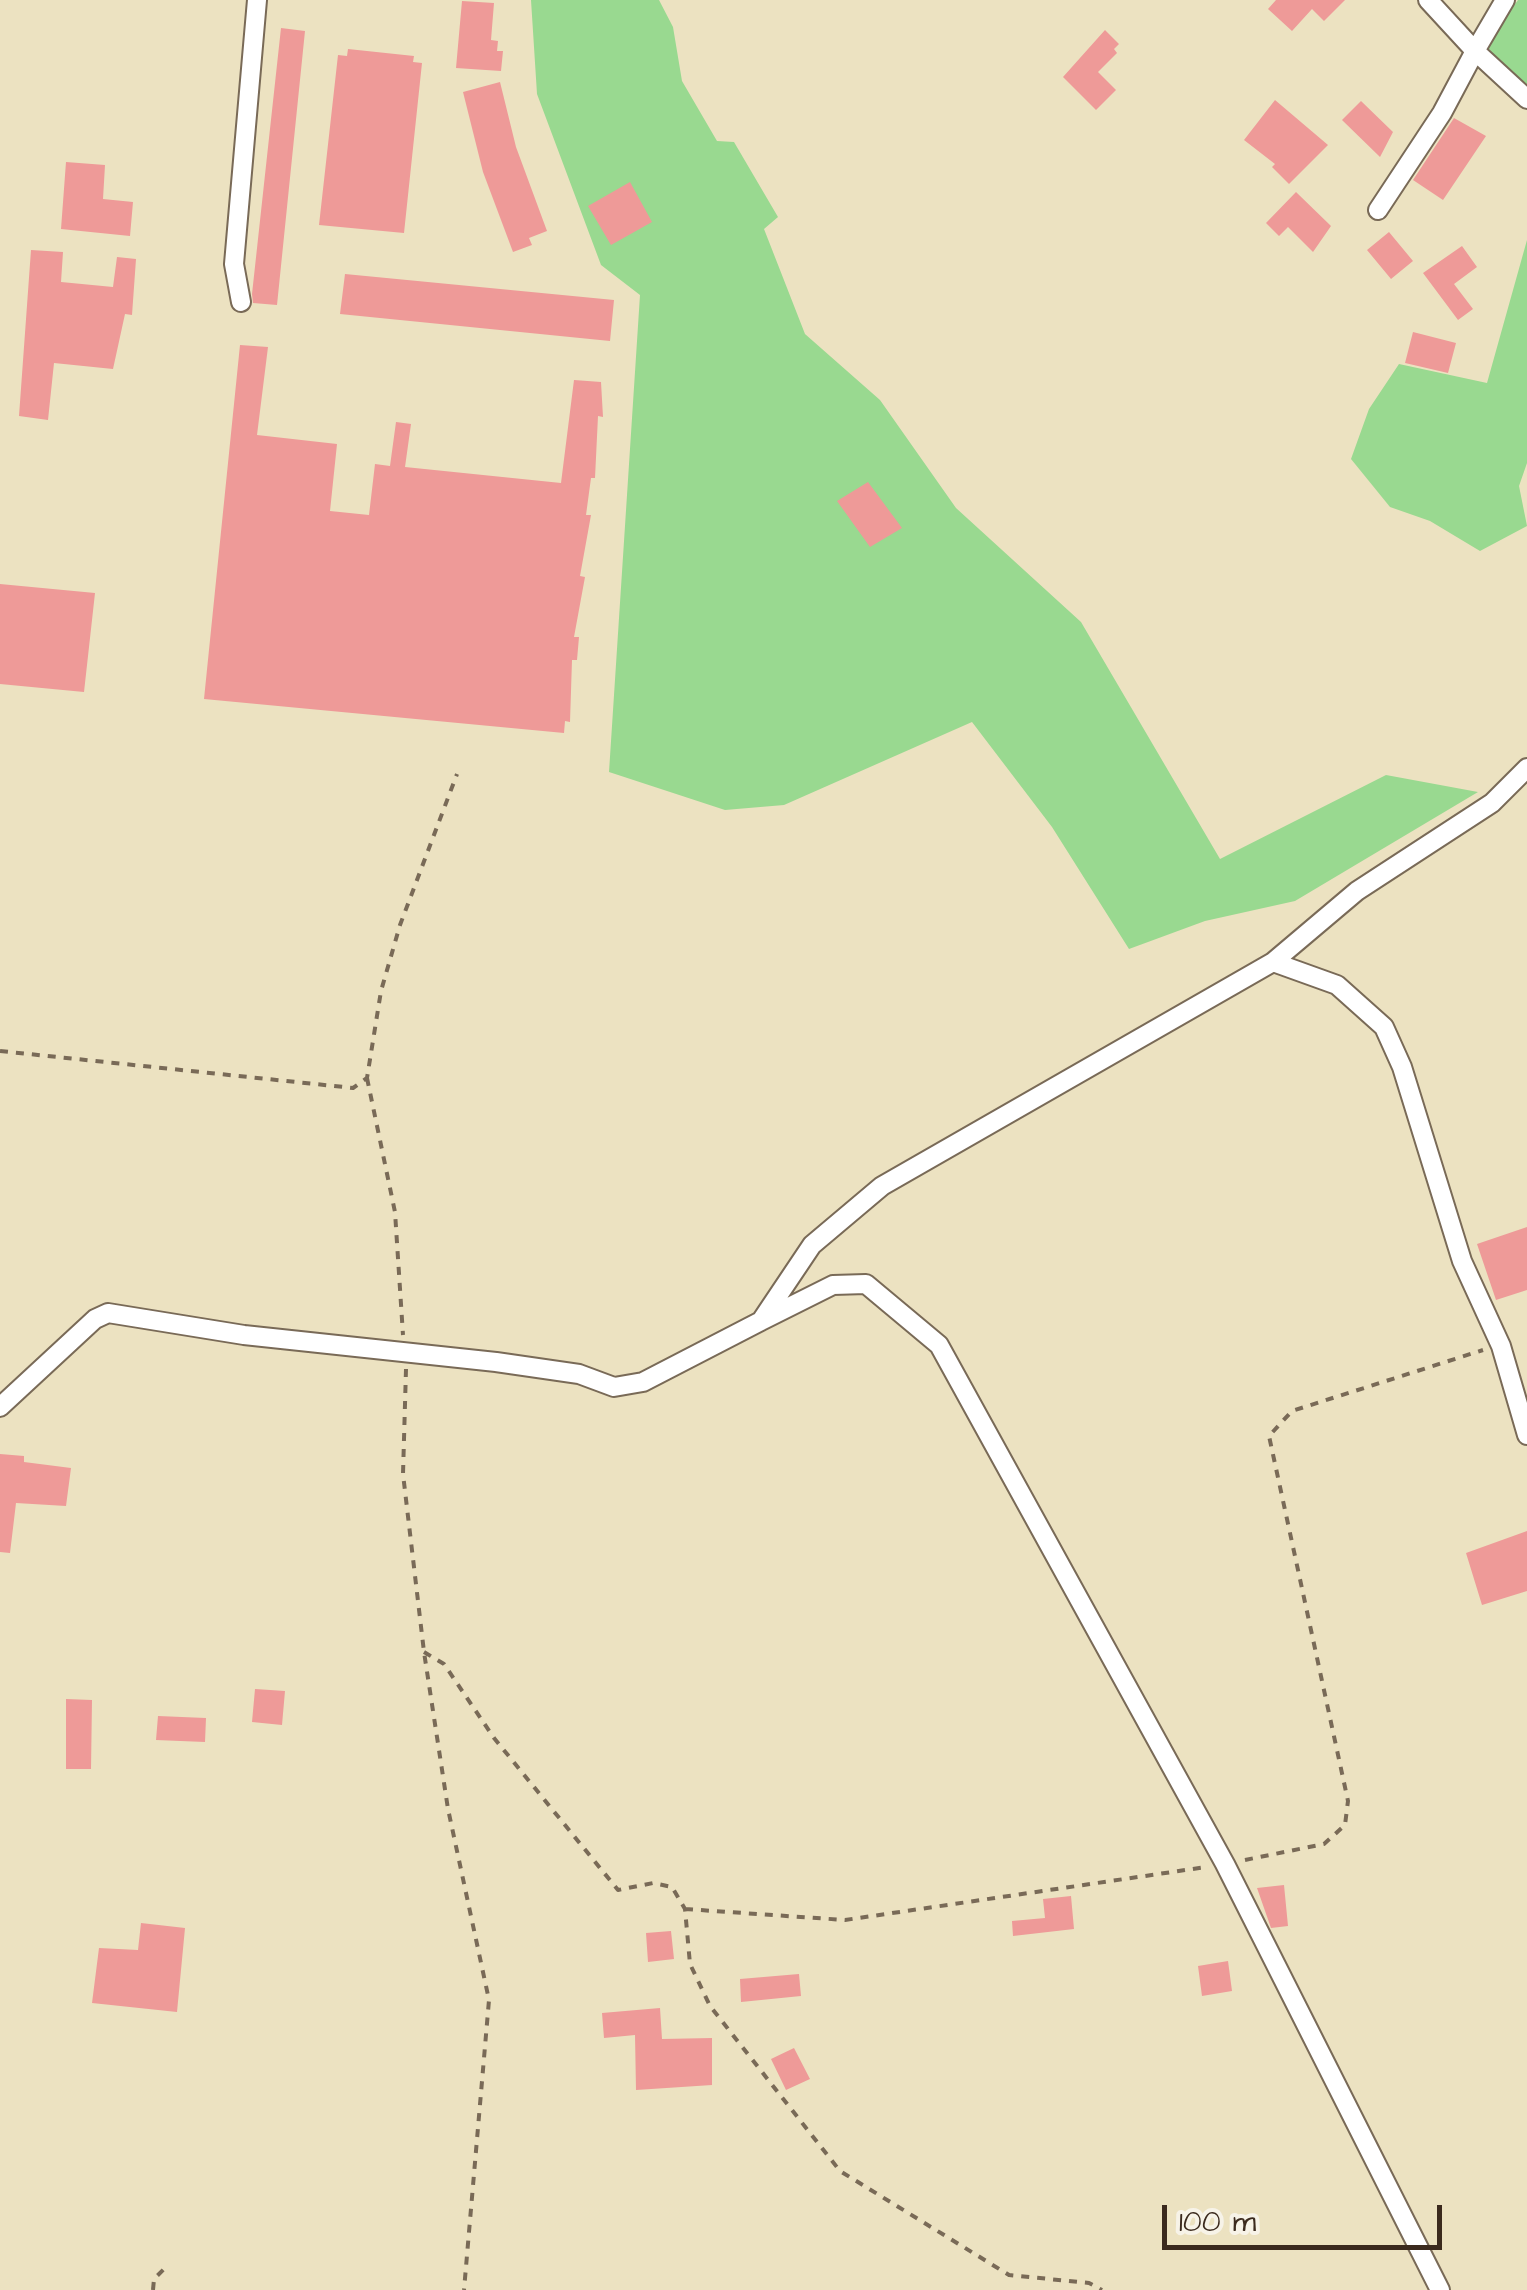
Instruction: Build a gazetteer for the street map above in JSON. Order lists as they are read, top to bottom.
{
  "scale_bar": "100 m"
}
